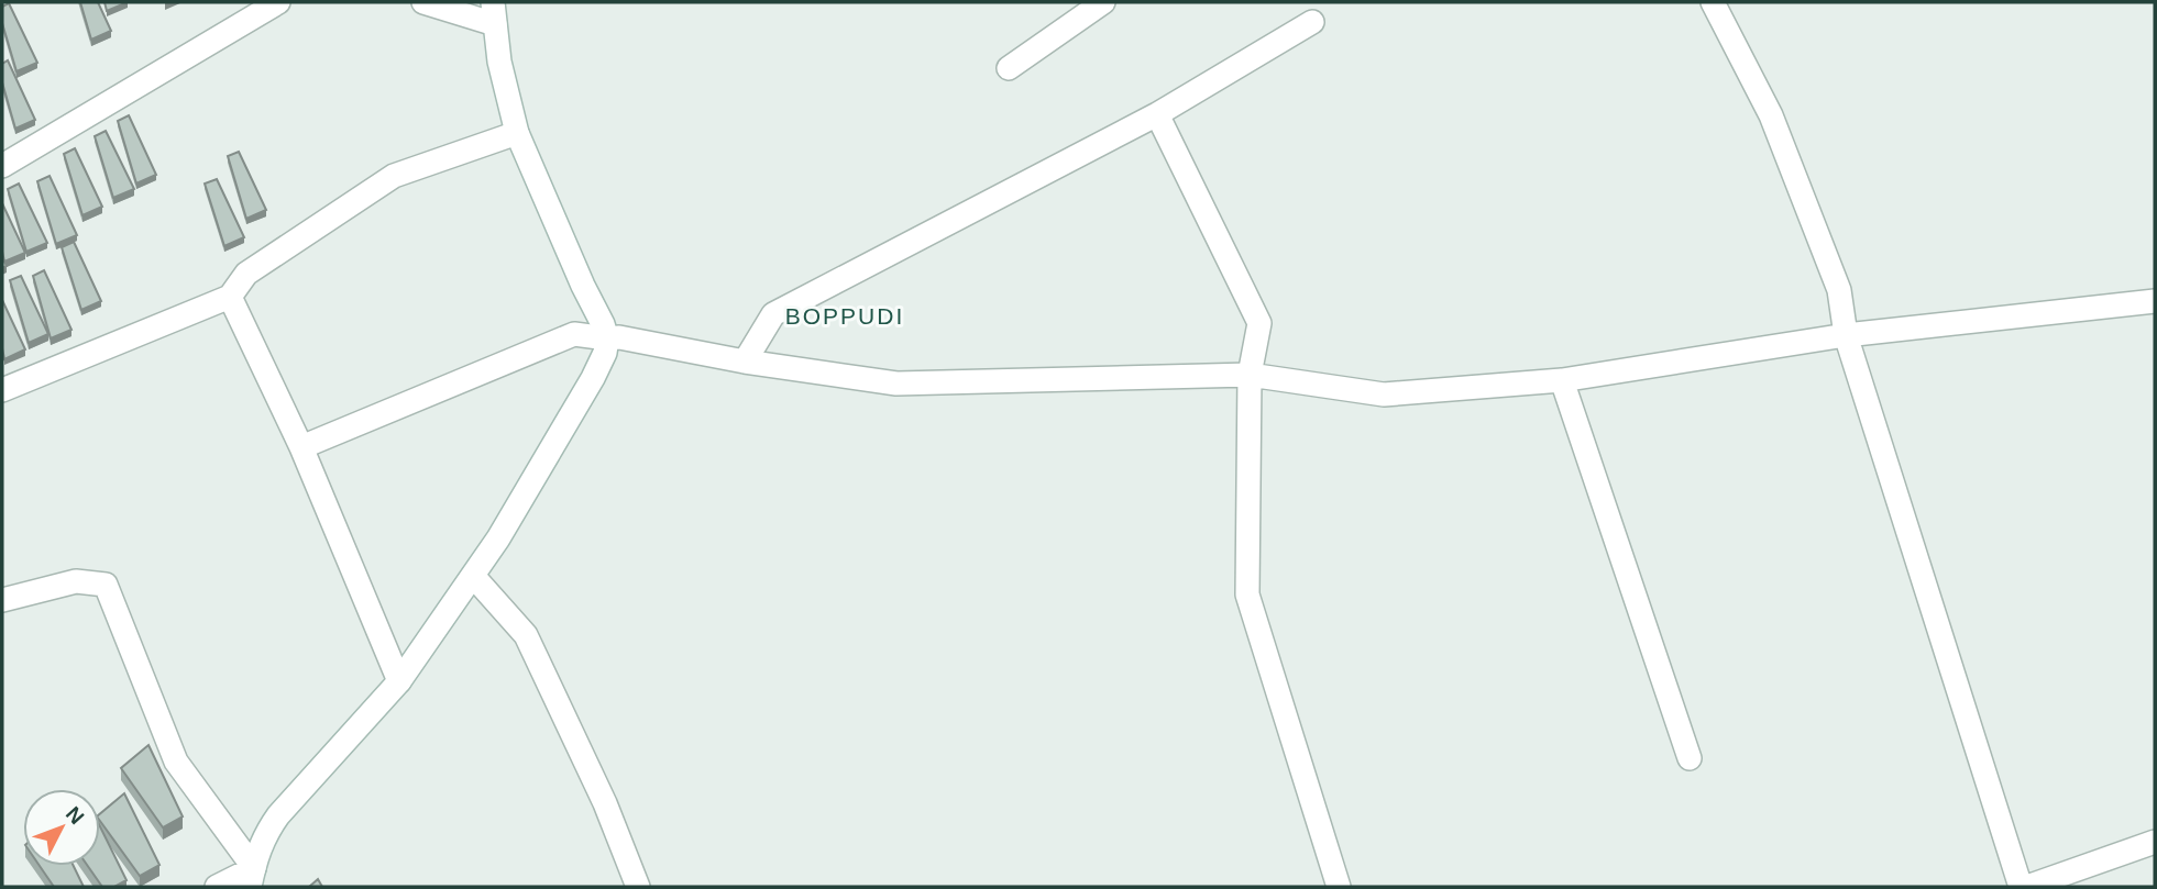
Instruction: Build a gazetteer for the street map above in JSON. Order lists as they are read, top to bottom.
{
  "districts": ["BOPPUDI"],
  "north": "top right"
}
